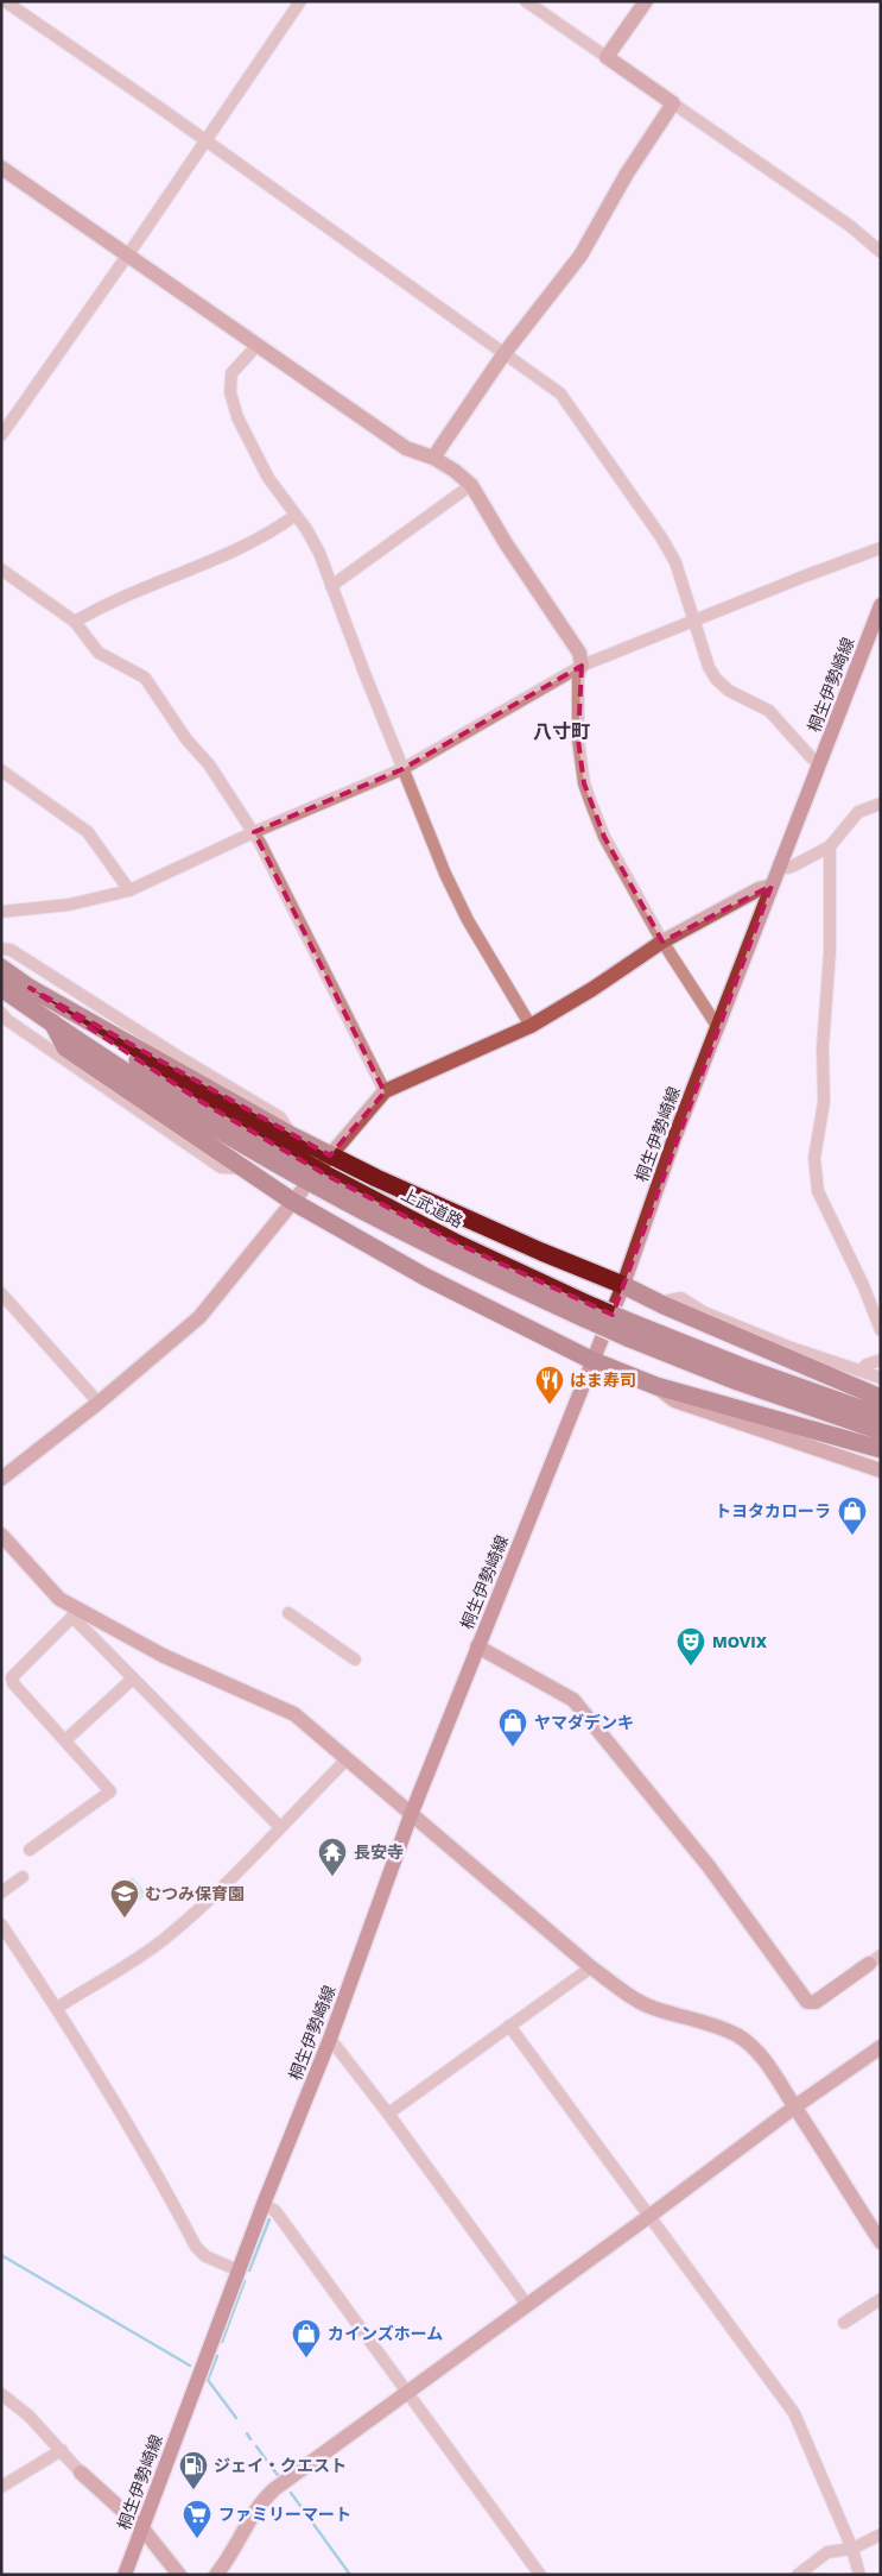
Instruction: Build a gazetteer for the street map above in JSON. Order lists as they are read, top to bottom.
{
  "streets": {
    "highway": ["上武道路"],
    "main road": ["桐生伊勢崎線"]
  },
  "districts": ["八寸町"],
  "places": {
    "restaurant": ["はま寿司"],
    "shop": ["トヨタカローラ", "ヤマダデンキ", "カインズホーム"],
    "theatre": ["MOVIX"],
    "temple": ["長安寺"],
    "school or university": ["むつみ保育園"],
    "fuel station": ["ジェイ・クエスト"],
    "supermarket": ["ファミリーマート"]
  }
}
